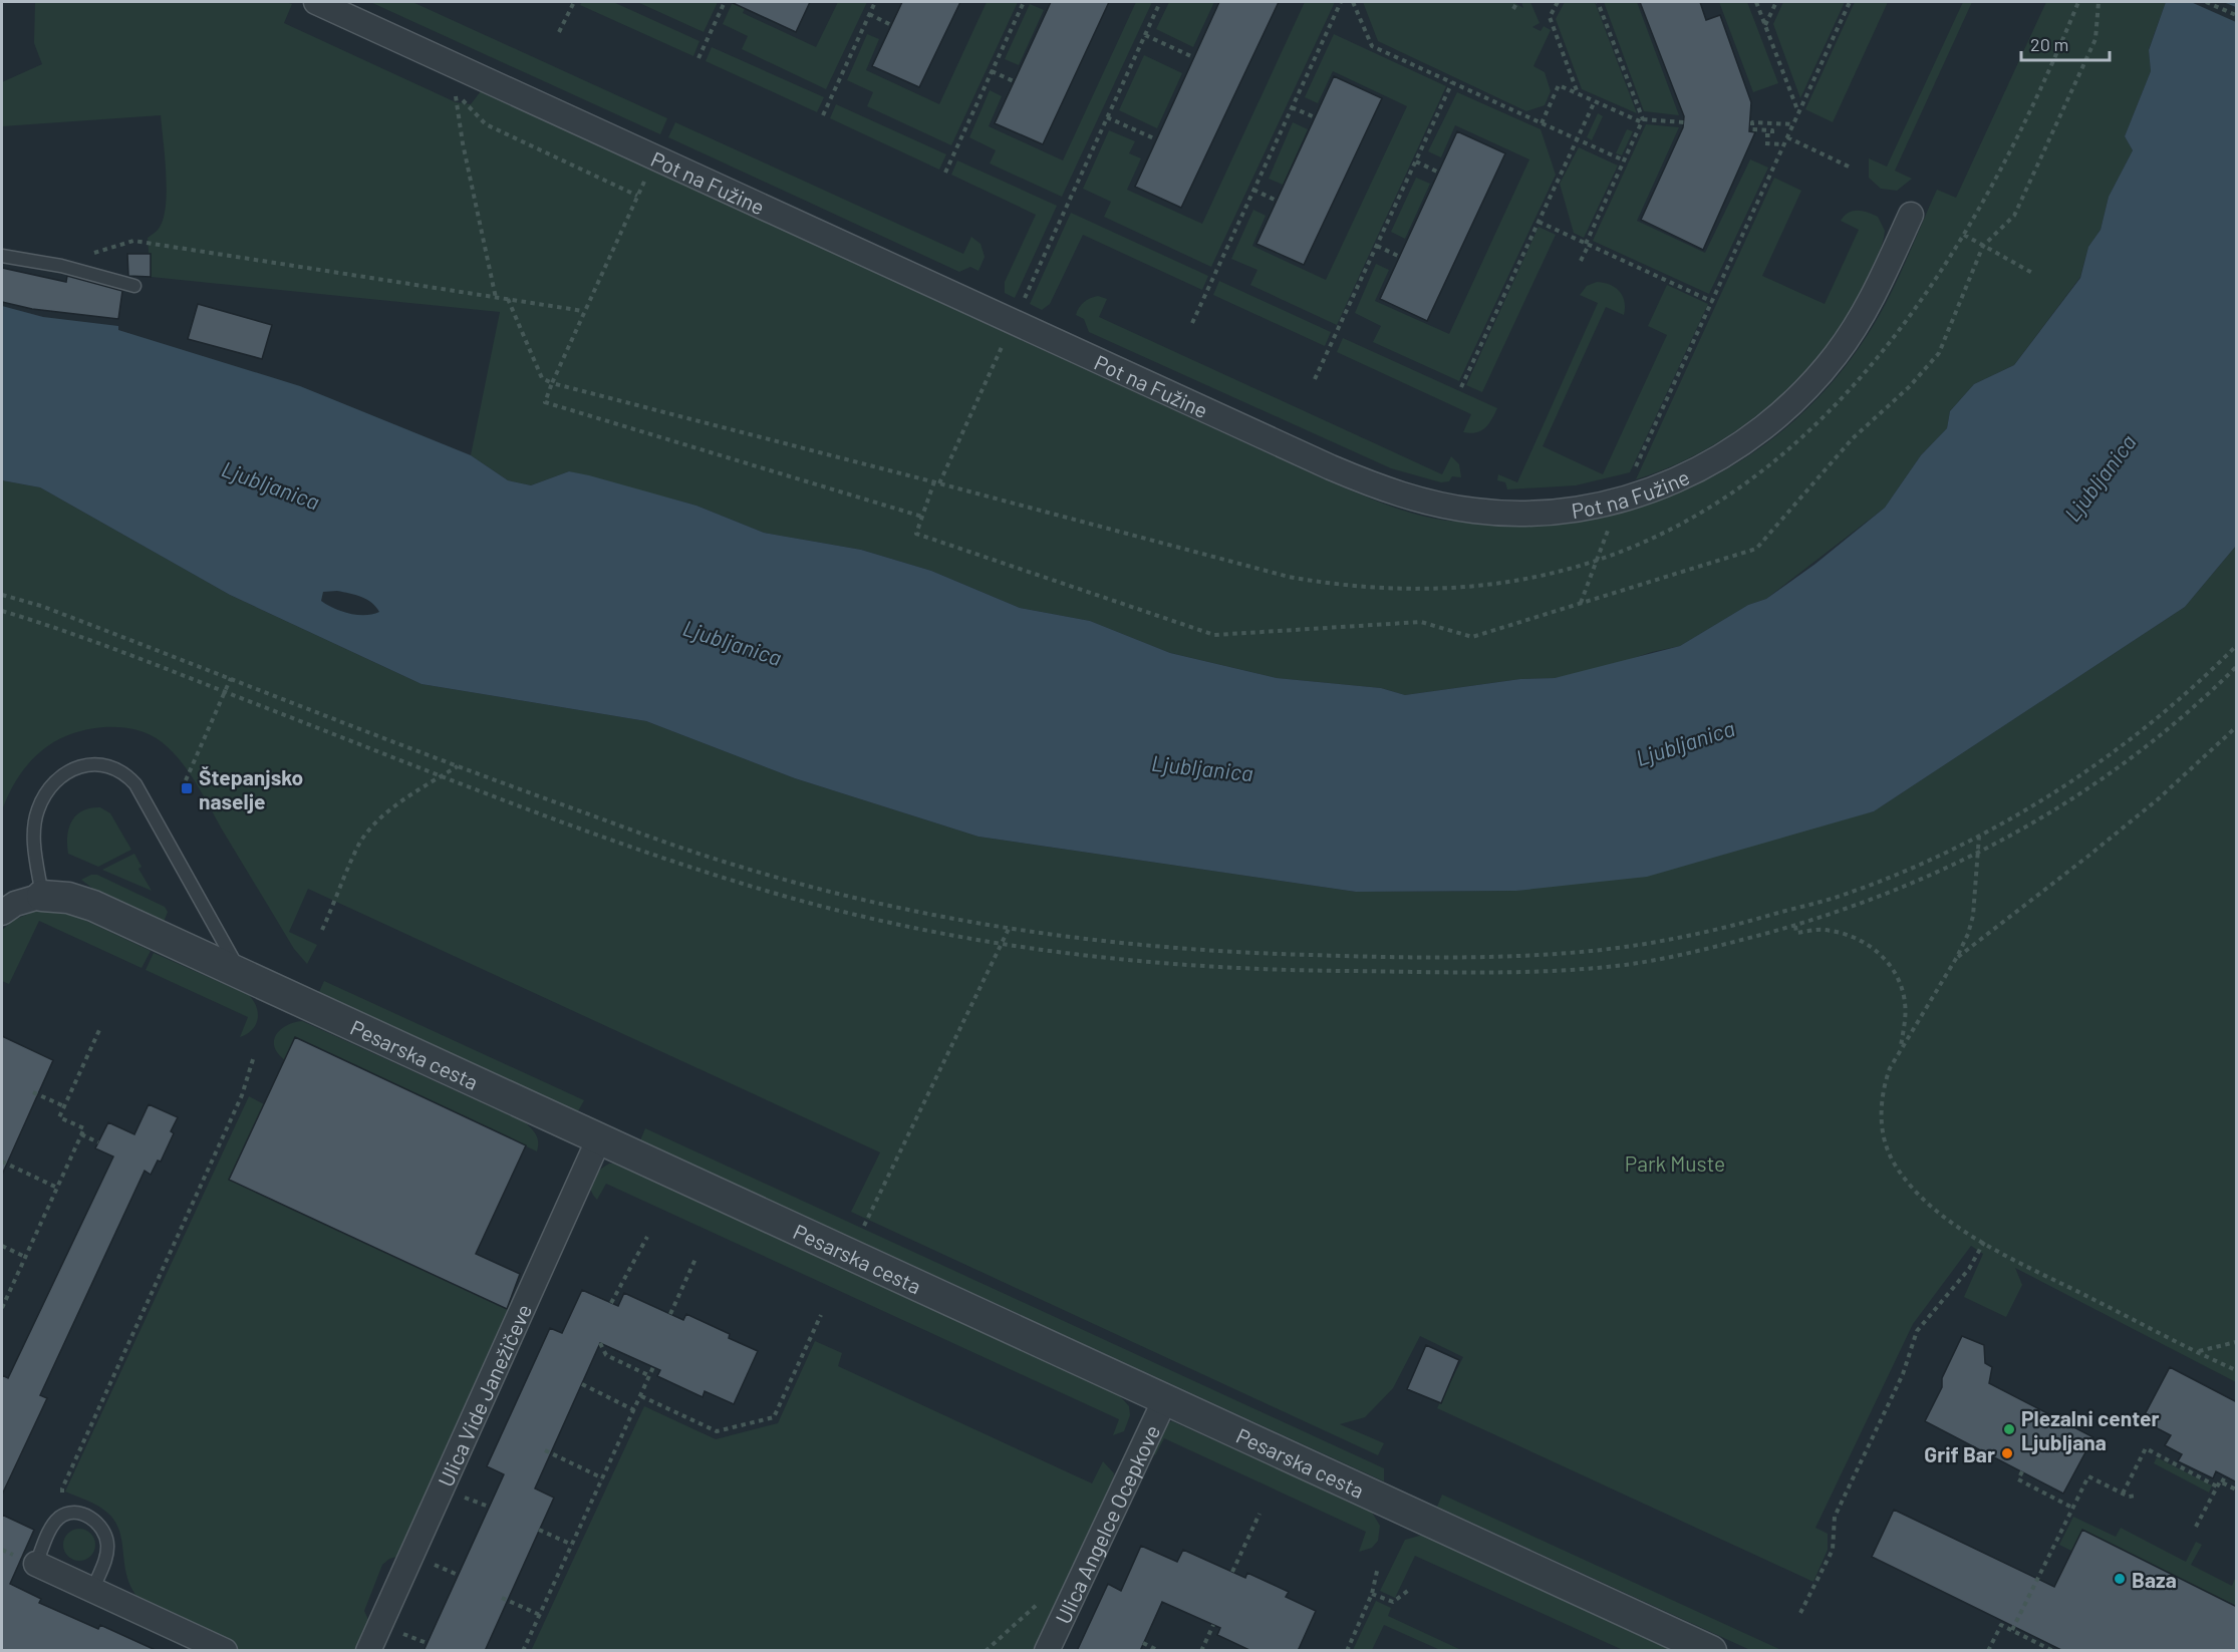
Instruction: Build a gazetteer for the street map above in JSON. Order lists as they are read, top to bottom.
{
  "streets": {
    "street": [
      "Pot na Fužine",
      "Pesarska cesta",
      "Ulica Vide Janežičeve",
      "Ulica Angelce Ocepkove"
    ]
  },
  "crossings": [
    ["Pesarska cesta", "Ulica Vide Janežičeve"],
    ["Pesarska cesta", "Ulica Angelce Ocepkove"]
  ],
  "water": ["Ljubljanica"],
  "parks": ["Park Muste"],
  "places": {
    "transit": ["Štepanjsko naselje"],
    "other": ["Plezalni center Ljubljana", "Grif Bar", "Baza"]
  },
  "scale_bar": "20 m"
}
